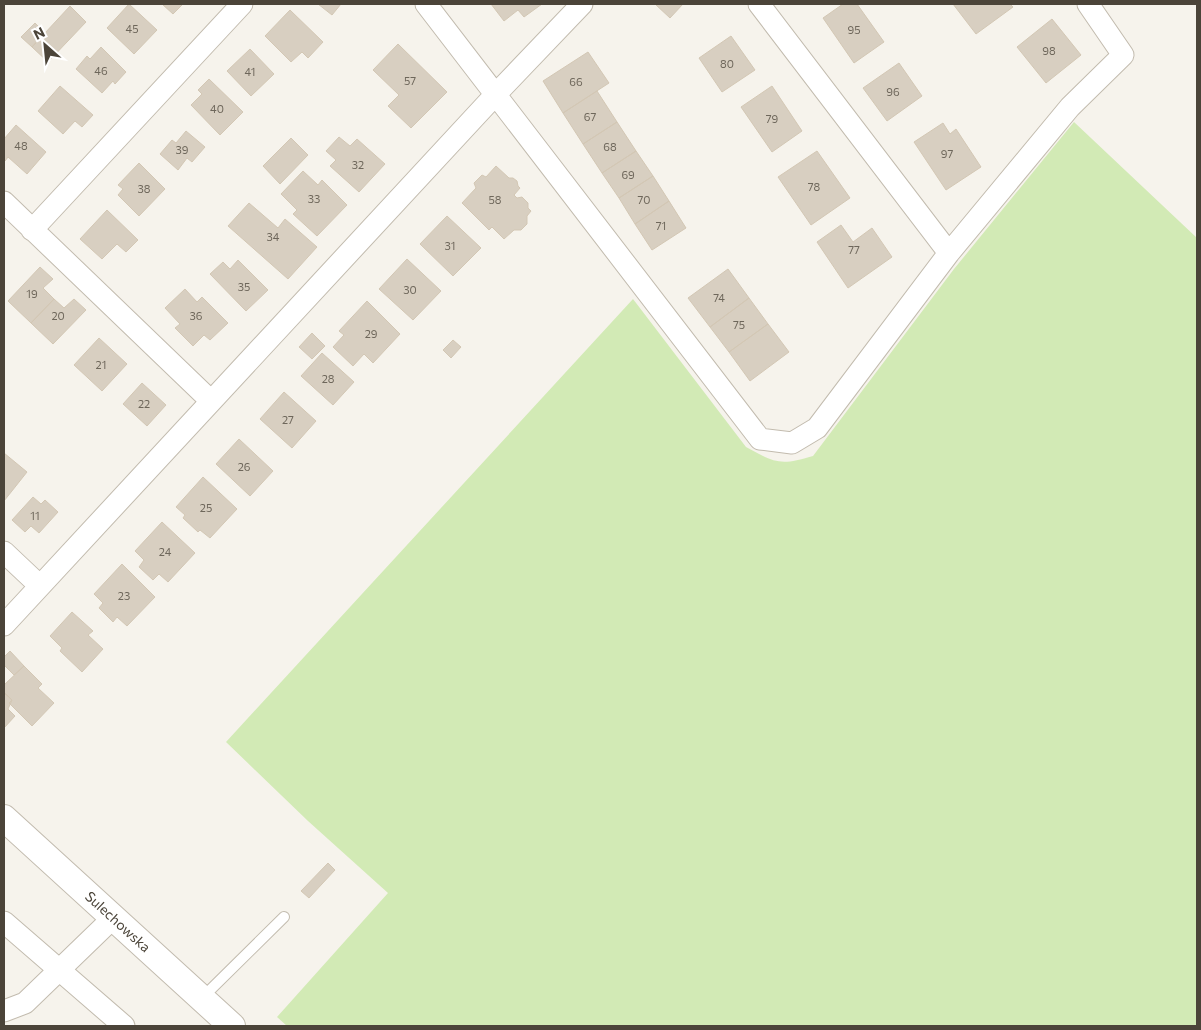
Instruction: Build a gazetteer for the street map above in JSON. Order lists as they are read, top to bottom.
{
  "streets": {
    "street": ["Sulechowska"]
  },
  "house_numbers": [
    "45",
    "95",
    "98",
    "80",
    "46",
    "41",
    "57",
    "66",
    "96",
    "40",
    "67",
    "79",
    "48",
    "68",
    "39",
    "97",
    "32",
    "69",
    "78",
    "38",
    "33",
    "58",
    "70",
    "71",
    "34",
    "31",
    "77",
    "35",
    "30",
    "19",
    "74",
    "20",
    "36",
    "75",
    "29",
    "21",
    "28",
    "22",
    "27",
    "26",
    "25",
    "11",
    "24",
    "23"
  ],
  "north": "top left"
}
